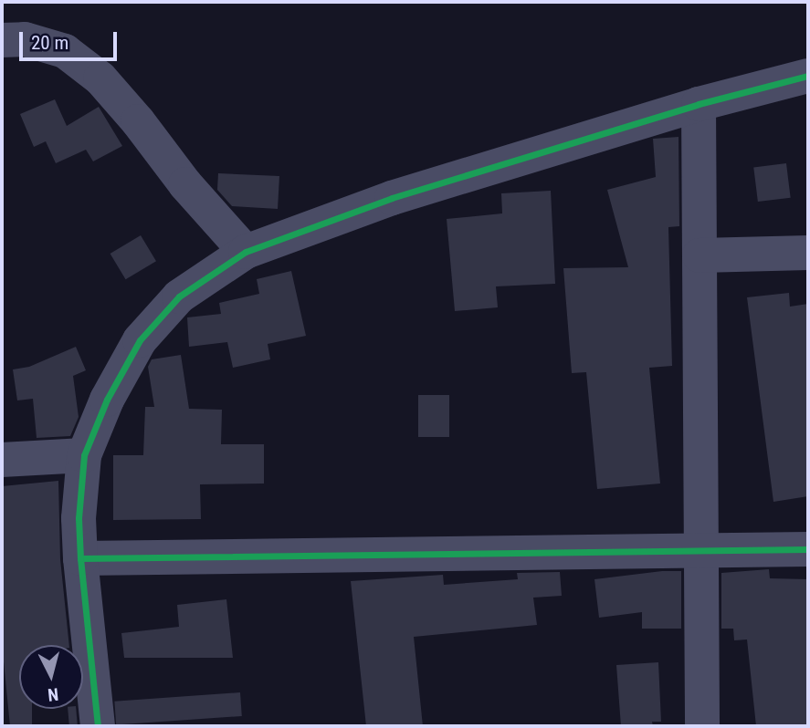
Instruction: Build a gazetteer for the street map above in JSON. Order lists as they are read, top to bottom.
{
  "scale_bar": "20 m",
  "north": "bottom"
}
